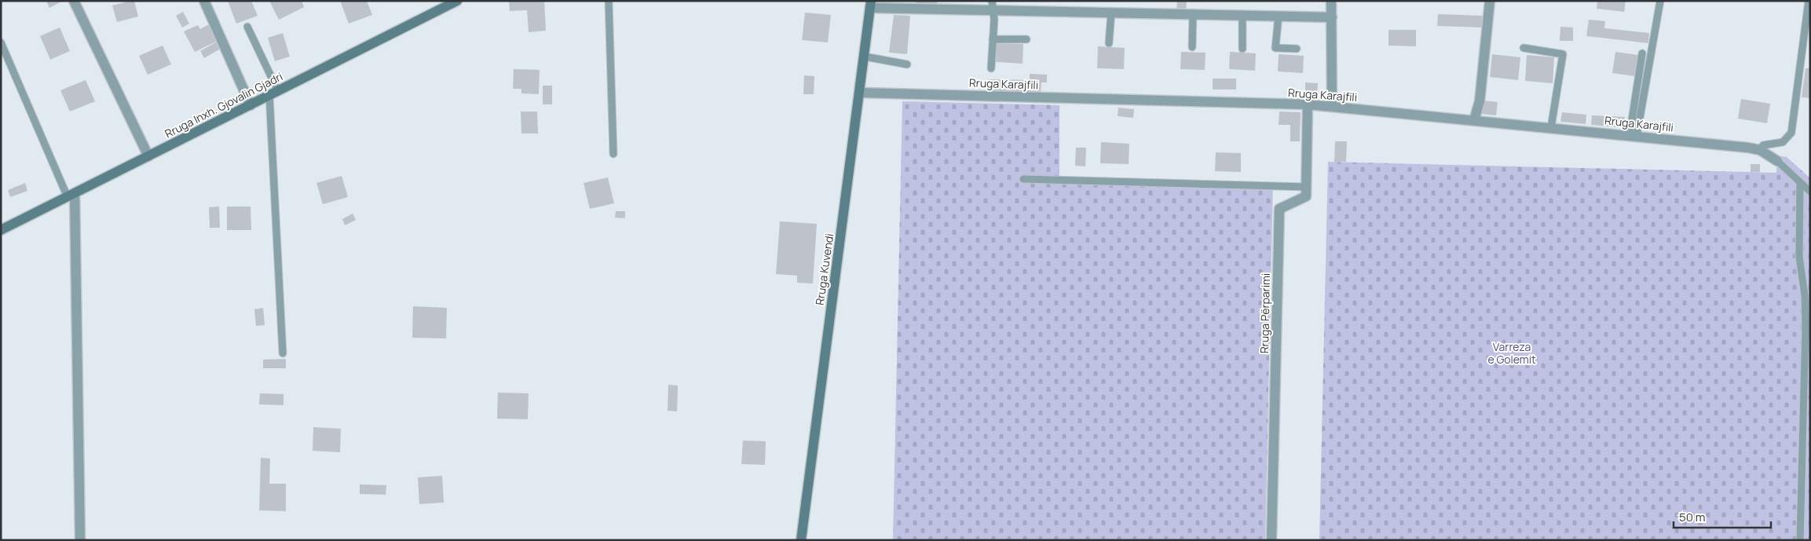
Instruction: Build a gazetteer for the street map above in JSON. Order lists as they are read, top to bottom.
{
  "streets": {
    "street": [
      "Rruga Karajfili",
      "Rruga Inxh. Gjovalin Gjadri",
      "Rruga Kuvendi",
      "Rruga Përparimi"
    ]
  },
  "crossings": [
    ["Rruga Karajfili", "Rruga Kuvendi"]
  ],
  "parks": ["Varreza e Golemit"],
  "scale_bar": "50 m"
}
